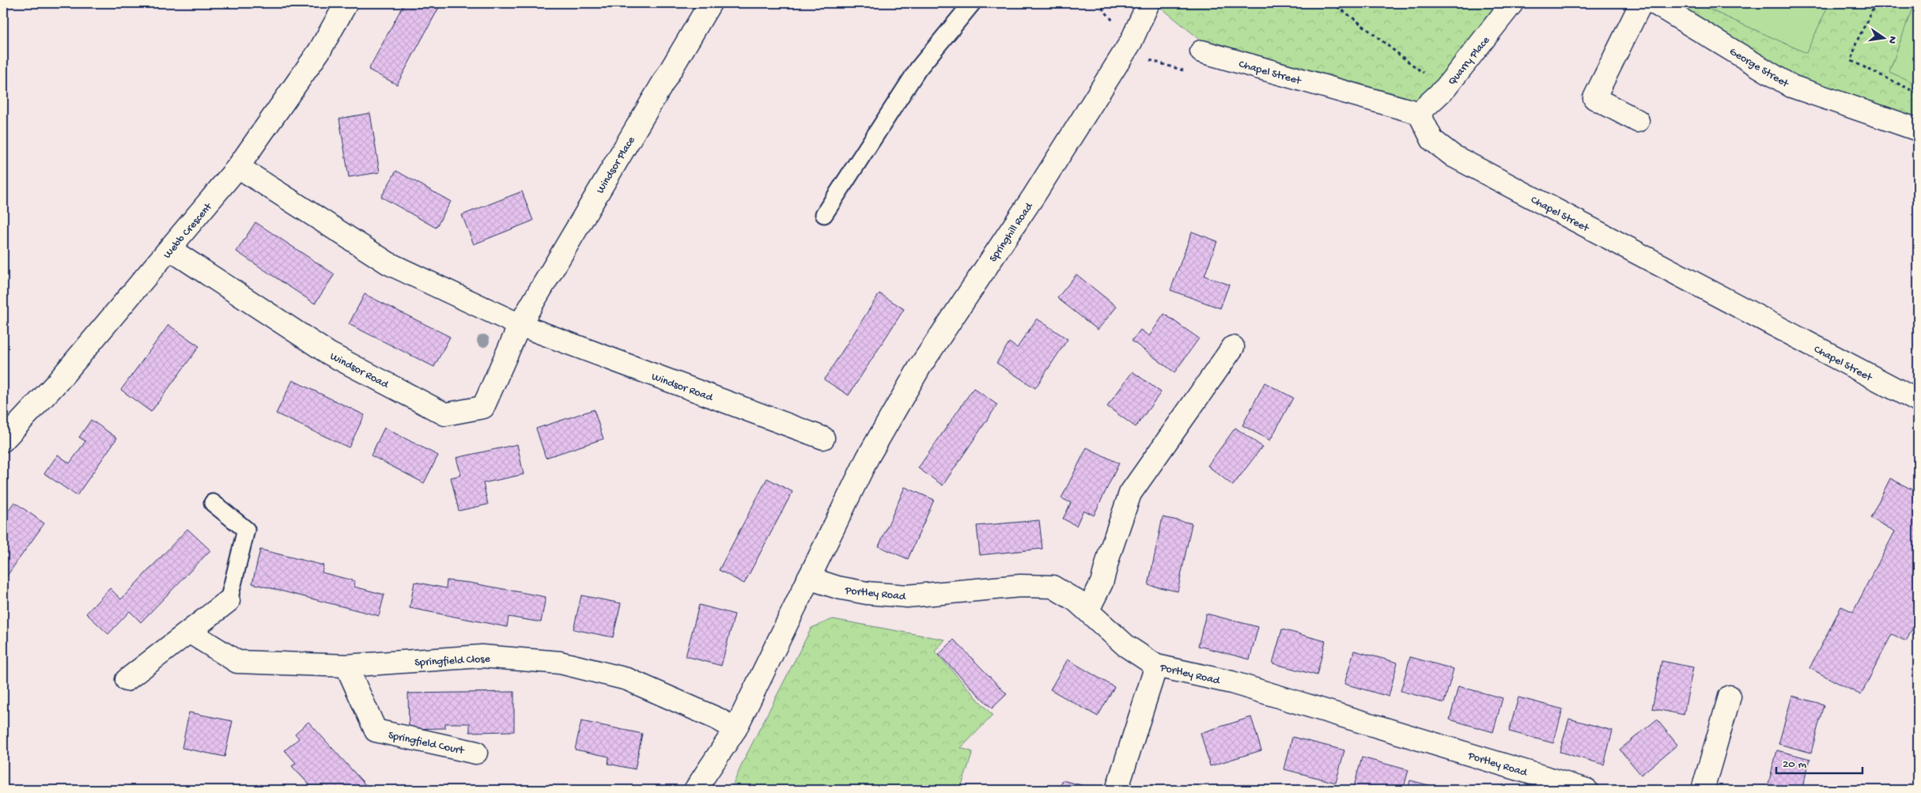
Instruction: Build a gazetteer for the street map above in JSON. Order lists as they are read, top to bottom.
{
  "streets": {
    "street": [
      "Quarry Place",
      "George Street",
      "Chapel Street",
      "Windsor Place",
      "Webb Crescent",
      "Springhill Road",
      "Windsor Road",
      "Portley Road",
      "Springfield Close",
      "Springfield Court"
    ]
  },
  "crossings": [
    ["Quarry Place", "Chapel Street"],
    ["Windsor Place", "Windsor Road"],
    ["Webb Crescent", "Windsor Road"],
    ["Springhill Road", "Portley Road"],
    ["Springhill Road", "Springfield Close"],
    ["Springfield Close", "Springfield Court"]
  ],
  "scale_bar": "20 m",
  "north": "right"
}
